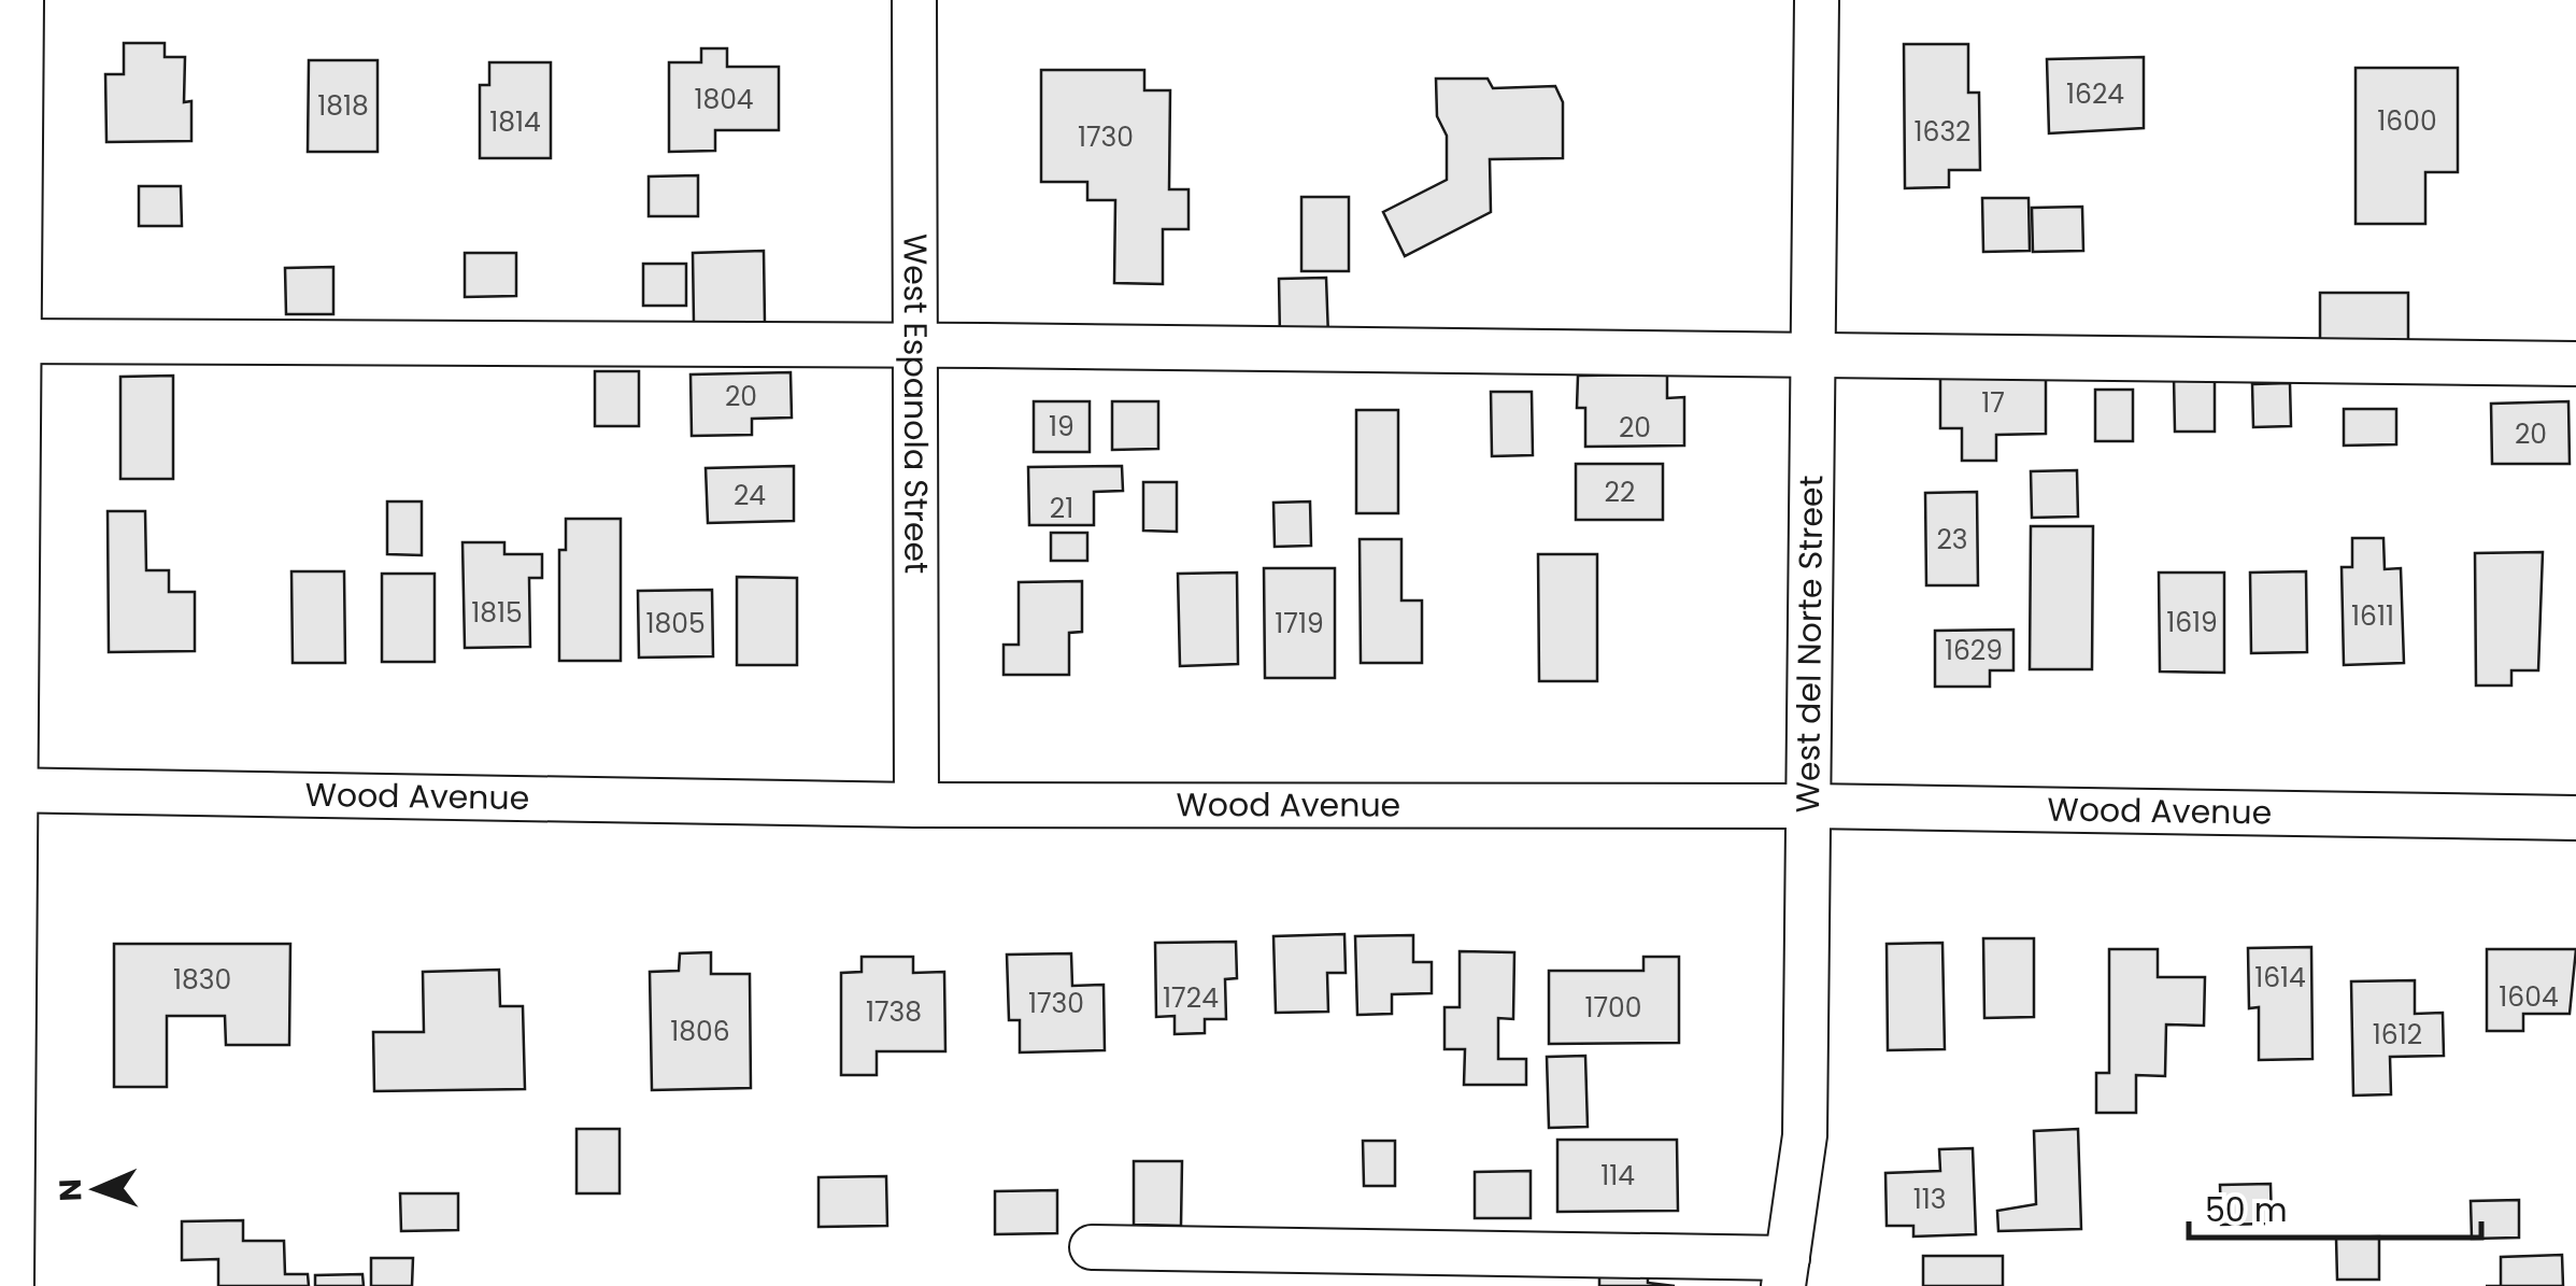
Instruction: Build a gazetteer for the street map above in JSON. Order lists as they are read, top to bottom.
{
  "streets": {
    "street": ["West Espanola Street", "West del Norte Street", "Wood Avenue"]
  },
  "crossings": [
    ["West Espanola Street", "Wood Avenue"],
    ["West del Norte Street", "Wood Avenue"]
  ],
  "house_numbers": [
    "1624",
    "1804",
    "1818",
    "1600",
    "1814",
    "1632",
    "1730",
    "20",
    "17",
    "19",
    "20",
    "20",
    "22",
    "24",
    "21",
    "23",
    "1815",
    "1611",
    "1619",
    "1805",
    "1719",
    "1629",
    "1614",
    "1830",
    "1604",
    "1724",
    "1730",
    "1700",
    "1738",
    "1806",
    "1612",
    "114",
    "113"
  ],
  "scale_bar": "50 m",
  "north": "left"
}
